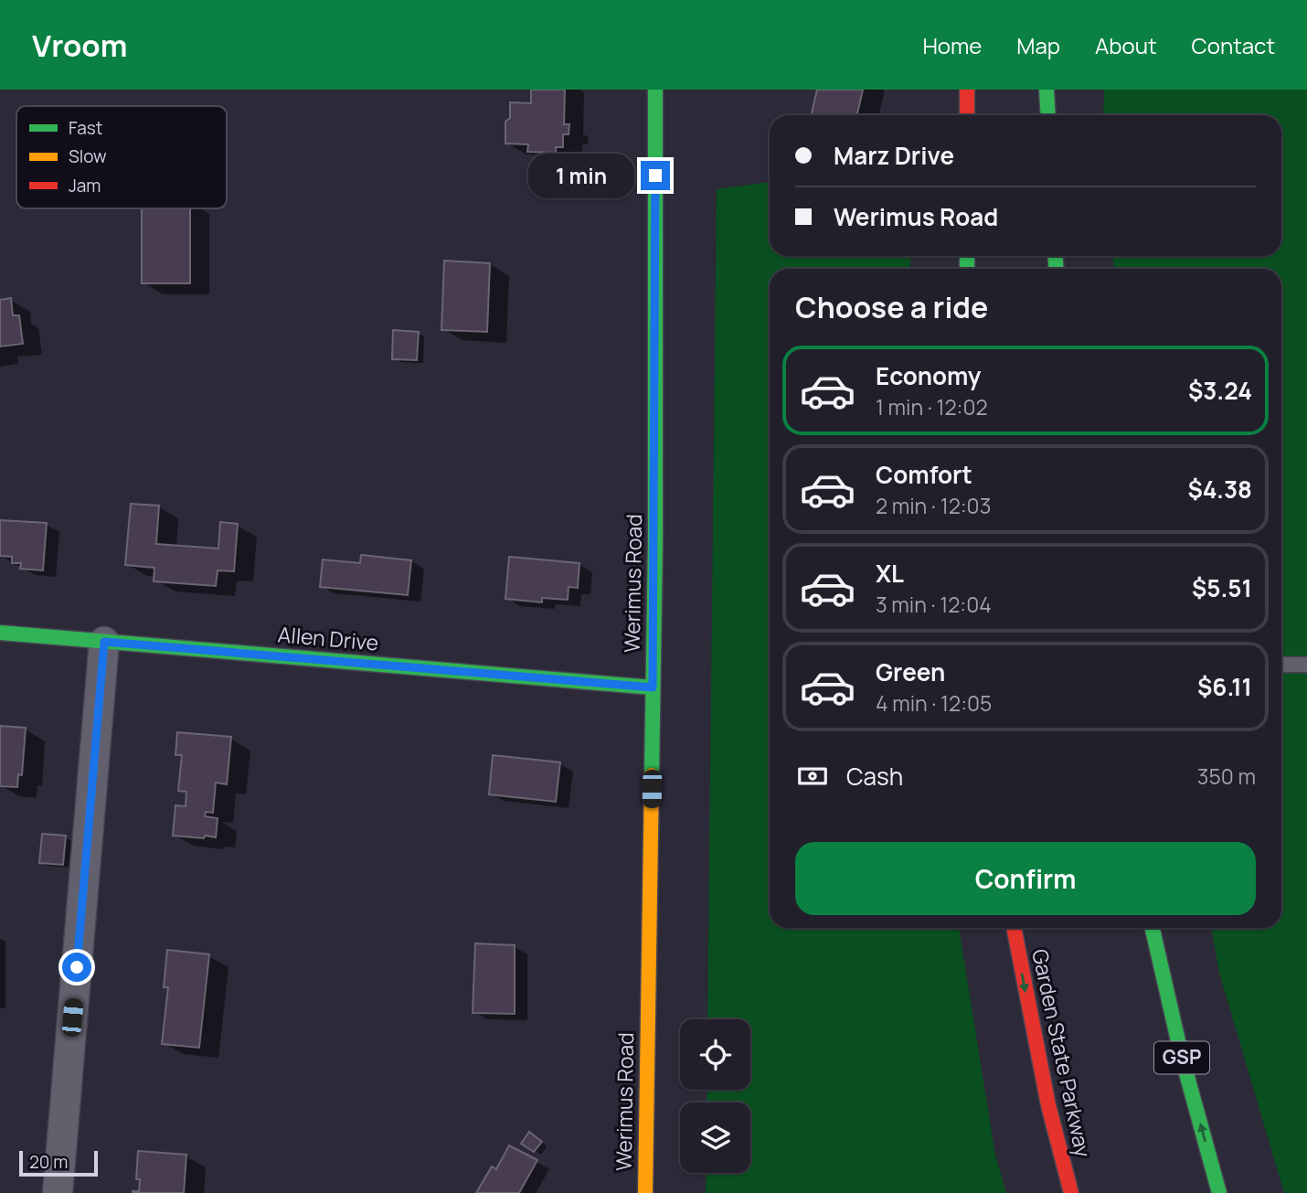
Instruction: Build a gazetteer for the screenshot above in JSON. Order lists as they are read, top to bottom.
{
  "streets": {
    "main road": [
      "Werimus Road",
      "Allen Drive",
      "Garden State Parkway",
      "GSP"
    ]
  },
  "crossings": [
    ["Werimus Road", "Allen Drive"]
  ],
  "one_way": ["Garden State Parkway"],
  "legend": ["Fast", "Slow", "Jam"],
  "scale_bar": "20 m",
  "page": {
    "header": "Vroom",
    "nav": [
      "Home",
      "Map",
      "About",
      "Contact"
    ],
    "banner": ["Marz Drive", "Werimus Road"],
    "bubble": "1 min",
    "heading": "Choose a ride",
    "list": [
      {
        "name": "Economy",
        "note": "1 min · 12:02",
        "value": "$3.24"
      },
      {
        "name": "Comfort",
        "note": "2 min · 12:03",
        "value": "$4.38"
      },
      {
        "name": "XL",
        "note": "3 min · 12:04",
        "value": "$5.51"
      },
      {
        "name": "Green",
        "note": "4 min · 12:05",
        "value": "$6.11"
      }
    ],
    "pay": ["Cash", "350 m"],
    "buttons": "Confirm",
    "scale": "20 m"
  }
}
